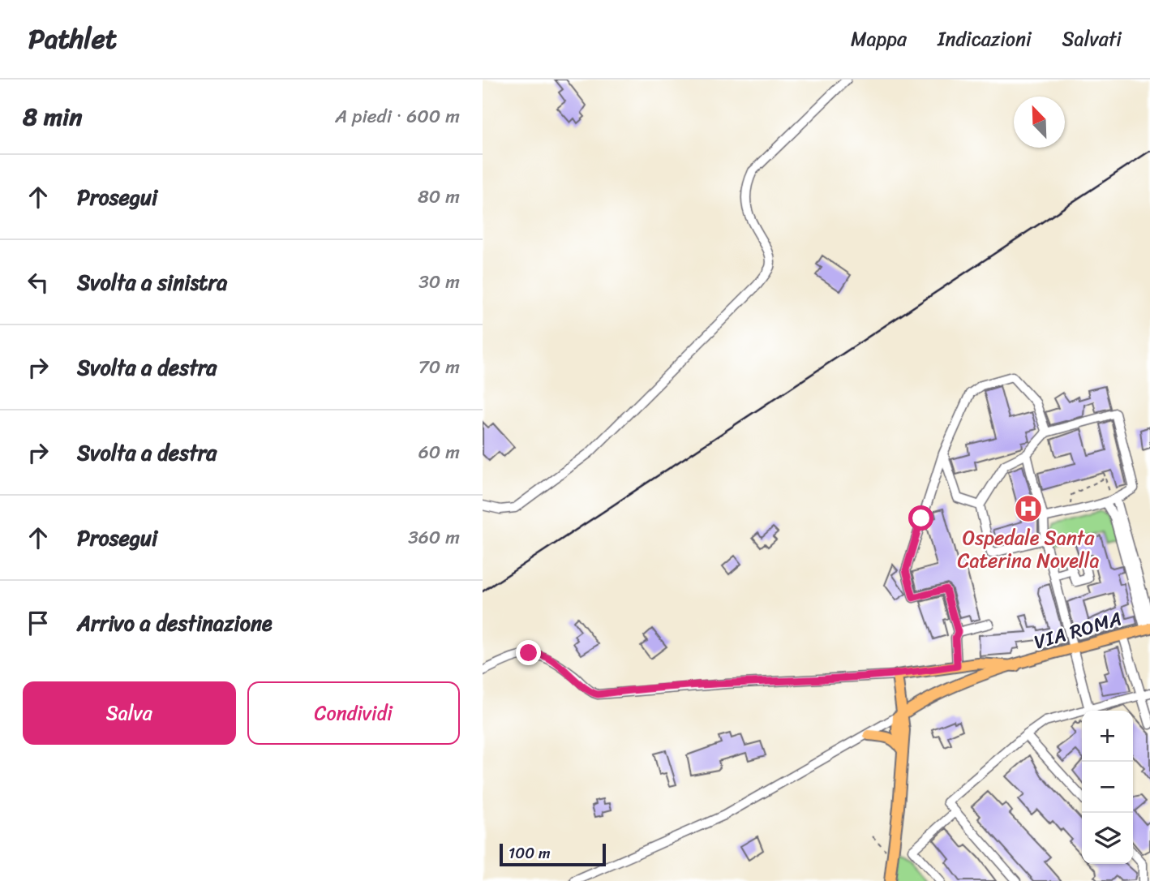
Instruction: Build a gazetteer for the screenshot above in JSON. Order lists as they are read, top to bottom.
{
  "streets": {
    "main road": ["VIA ROMA"]
  },
  "places": {
    "hospital": ["Ospedale Santa Caterina Novella"]
  },
  "scale_bar": "100 m",
  "north": "top left",
  "page": {
    "header": "Pathlet",
    "nav": ["Mappa", "Indicazioni", "Salvati"],
    "heading": ["8 min", "A piedi · 600 m"],
    "list": [
      ["Prosegui", "80 m"],
      ["Svolta a sinistra", "30 m"],
      ["Svolta a destra", "70 m"],
      ["Svolta a destra", "60 m"],
      ["Prosegui", "360 m"],
      "Arrivo a destinazione"
    ],
    "buttons": ["Salva", "Condividi"],
    "map_buttons": ["+", "−"],
    "scale": "100 m"
  }
}
